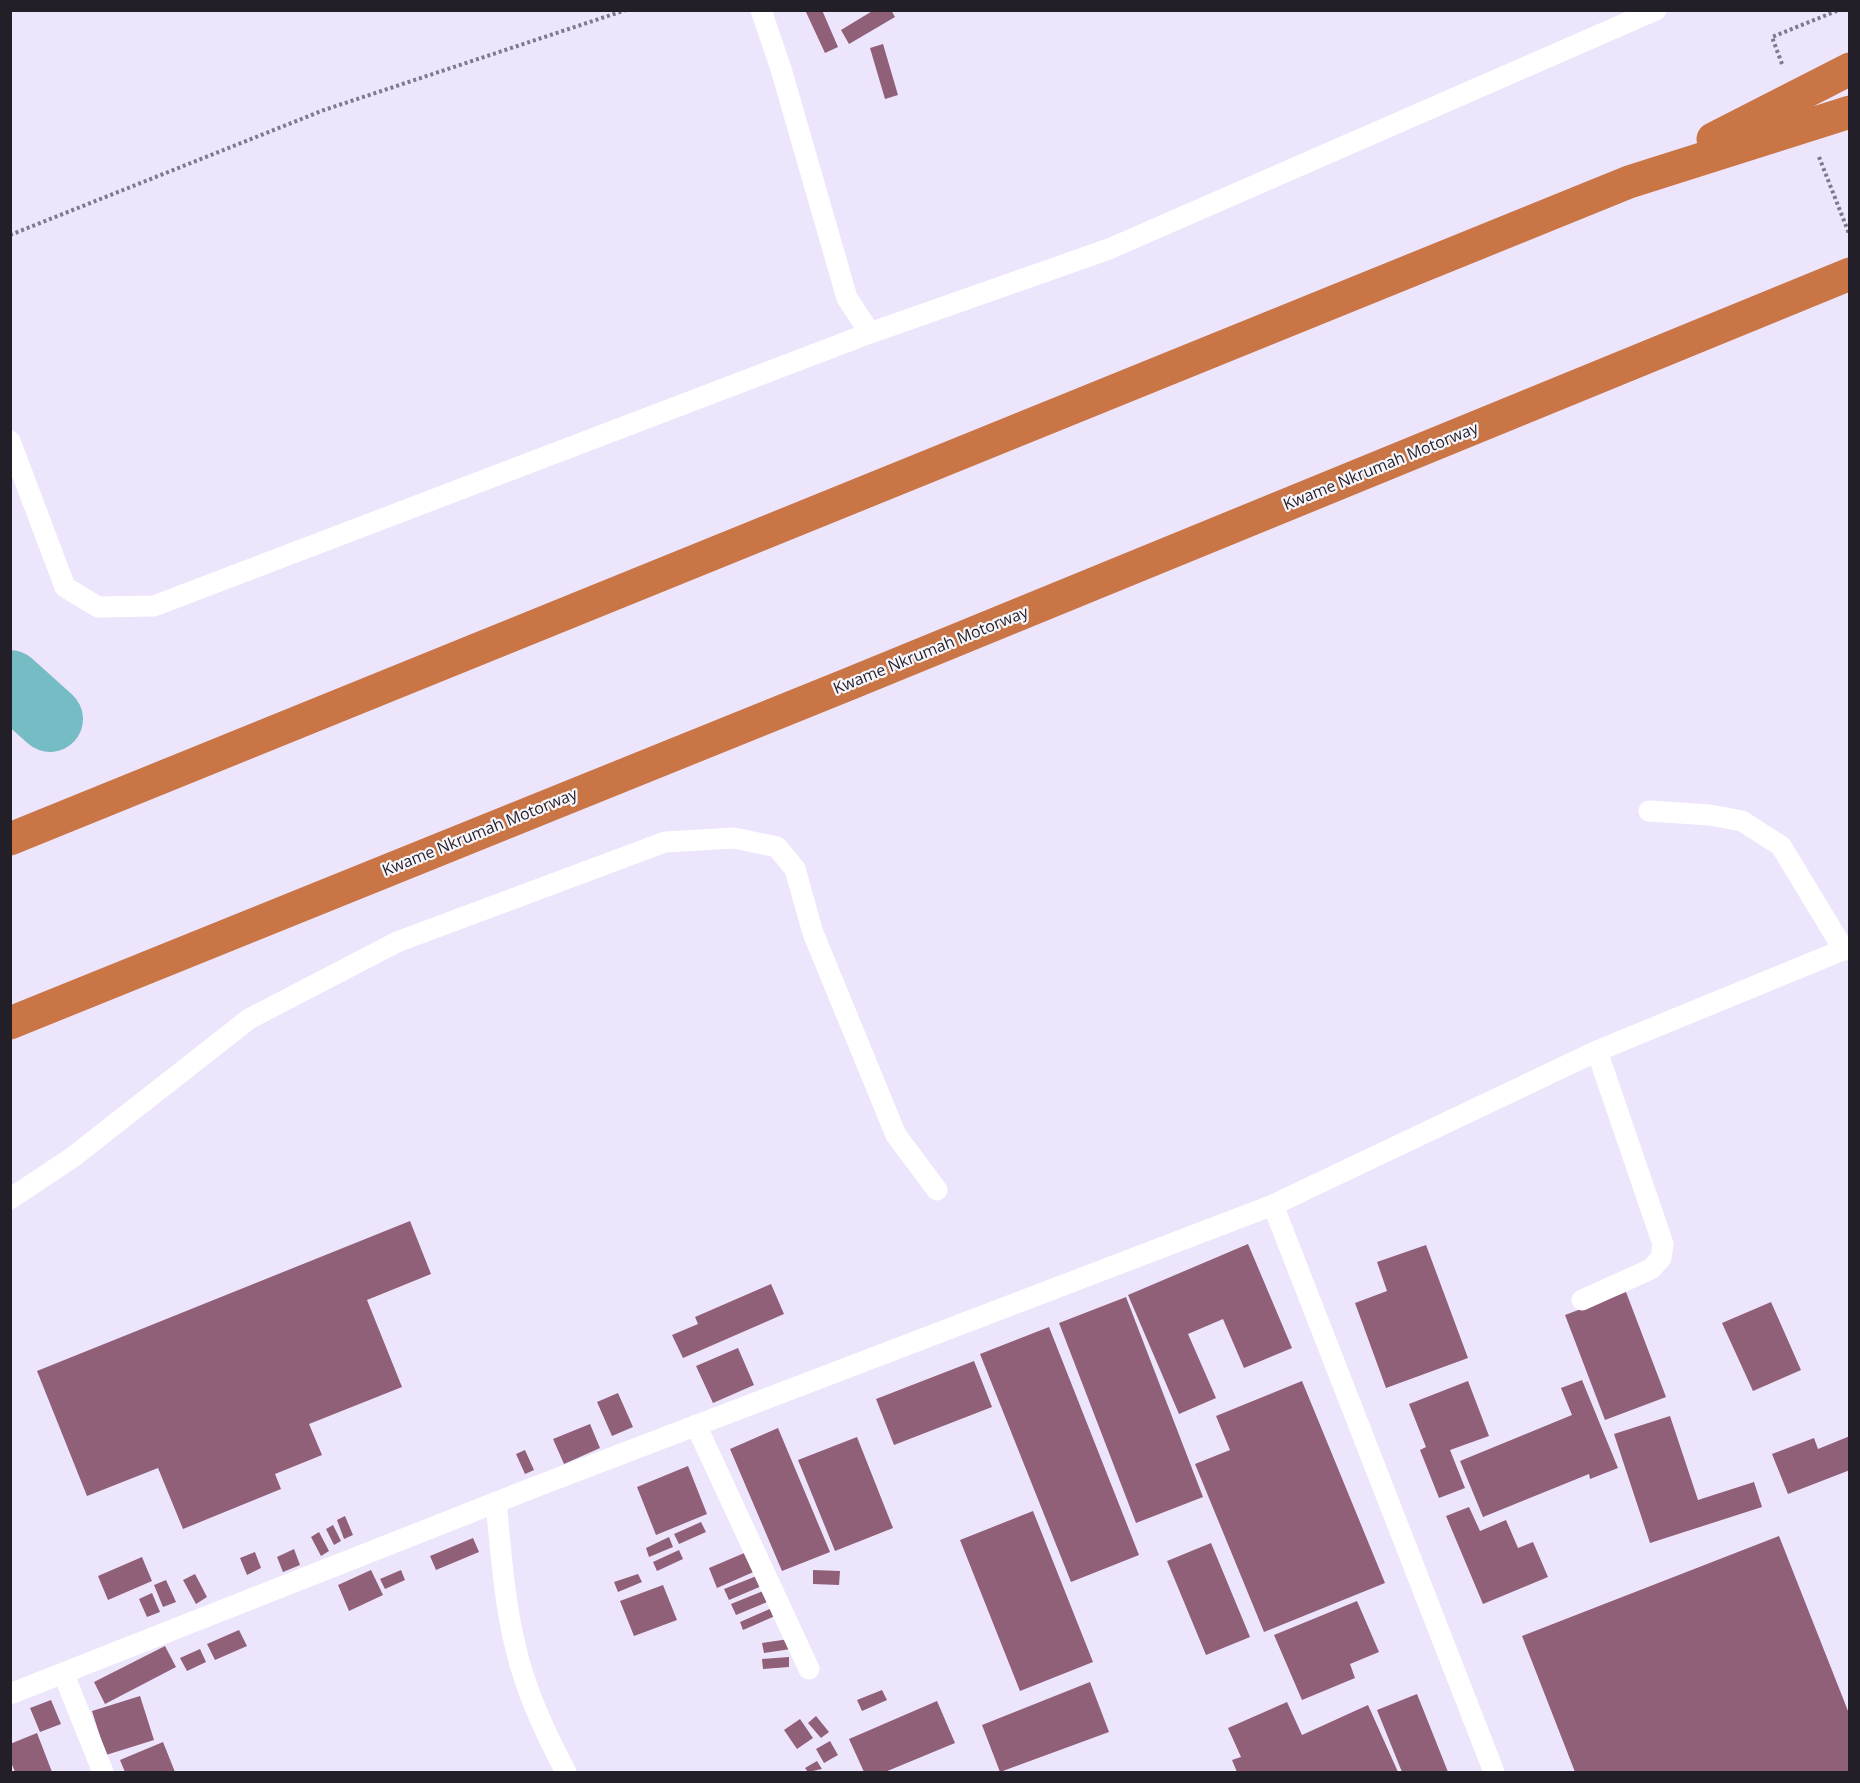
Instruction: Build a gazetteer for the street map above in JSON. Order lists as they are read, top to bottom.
{
  "streets": {
    "highway": ["Kwame Nkrumah Motorway"]
  }
}
